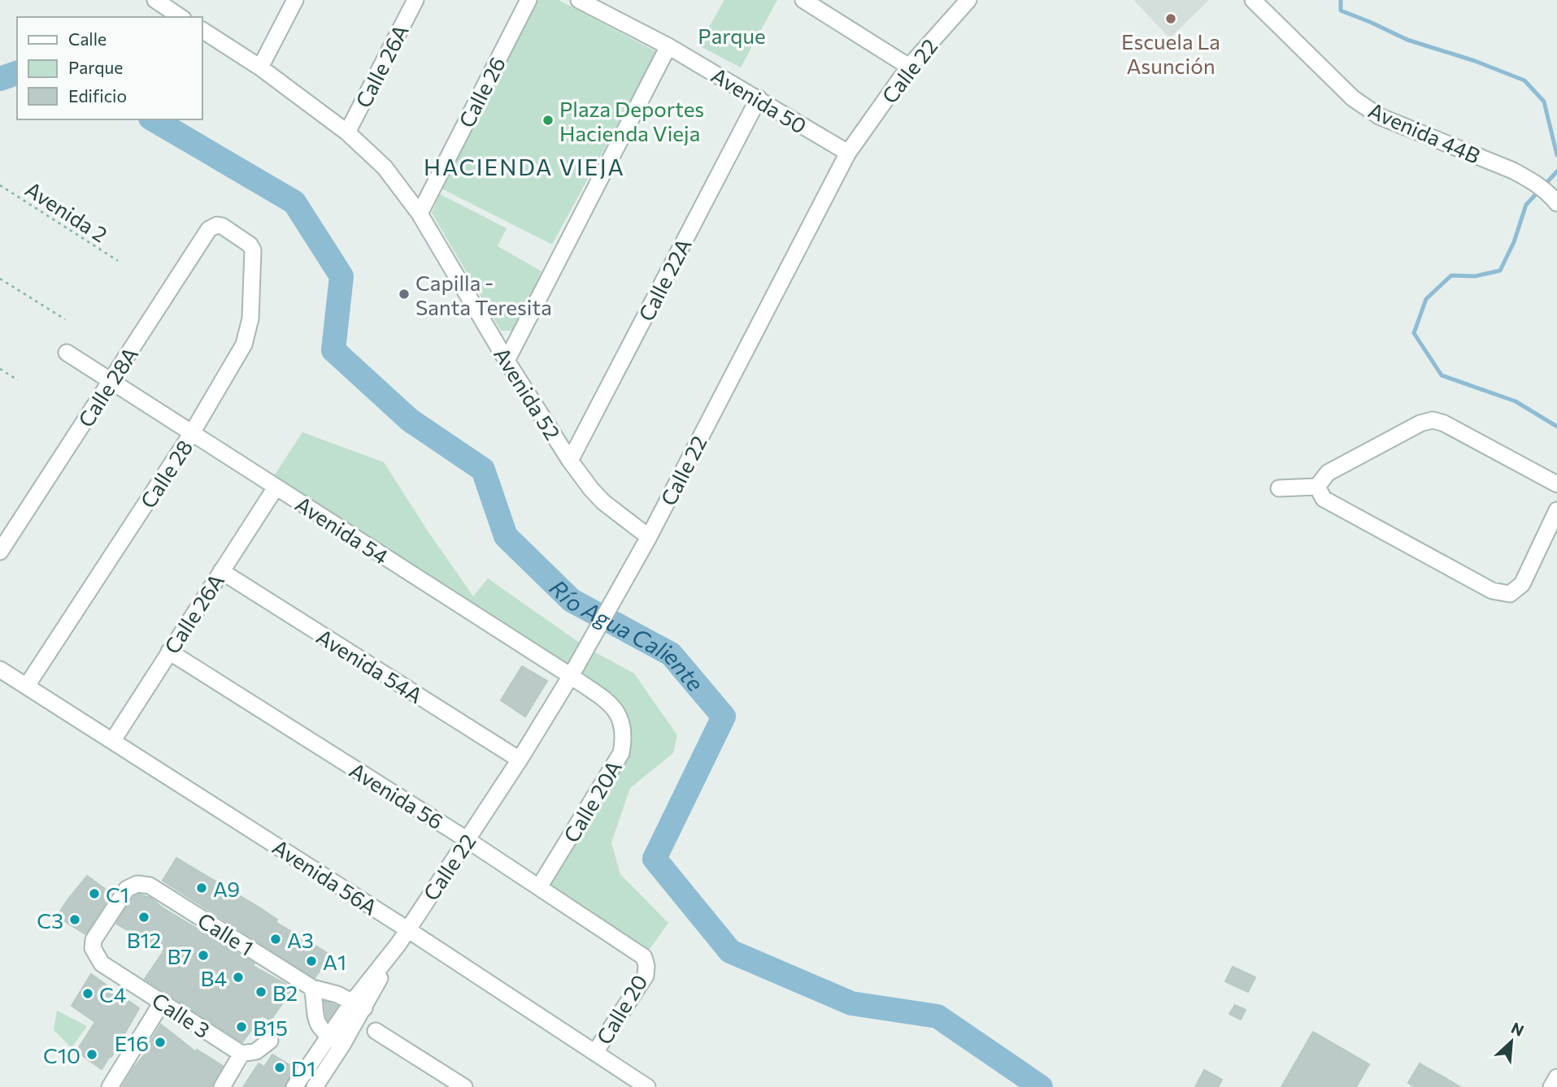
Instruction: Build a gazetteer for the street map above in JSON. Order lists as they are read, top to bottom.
{
  "streets": {
    "street": [
      "Calle 26A",
      "Calle 22",
      "Calle 26",
      "Avenida 50",
      "Avenida 44B",
      "Calle 22A",
      "Calle 28A",
      "Avenida 52",
      "Calle 28",
      "Avenida 54",
      "Avenida 54A",
      "Avenida 56",
      "Calle 20A",
      "Avenida 56A",
      "Calle 1",
      "Calle 20",
      "Calle 3"
    ],
    "path": ["Avenida 2"]
  },
  "crossings": [
    ["Calle 26A", "Avenida 52"],
    ["Calle 26A", "Avenida 54"],
    ["Calle 26A", "Avenida 54A"],
    ["Calle 26A", "Avenida 56"],
    ["Calle 26A", "Avenida 56A"],
    ["Calle 22", "Avenida 50"],
    ["Calle 22", "Avenida 52"],
    ["Calle 22", "Avenida 54"],
    ["Calle 22", "Avenida 54A"],
    ["Calle 22", "Avenida 56"],
    ["Calle 22", "Avenida 56A"],
    ["Calle 22", "Calle 1"],
    ["Calle 26", "Avenida 52"],
    ["Avenida 50", "Calle 22A"],
    ["Calle 22A", "Avenida 52"],
    ["Calle 28A", "Calle 28"],
    ["Calle 28A", "Avenida 54"],
    ["Calle 28", "Avenida 54"],
    ["Calle 28", "Avenida 56A"],
    ["Avenida 54", "Calle 20A"],
    ["Avenida 56", "Calle 20A"],
    ["Avenida 56", "Calle 20"],
    ["Avenida 56A", "Calle 20"],
    ["Calle 1", "Calle 3"]
  ],
  "districts": ["HACIENDA VIEJA"],
  "water": ["Río Agua Caliente"],
  "parks": ["Parque"],
  "places": [
    "Escuela La Asunción",
    "Plaza Deportes Hacienda Vieja",
    "Capilla - Santa Teresita",
    "A9",
    "C1",
    "B12",
    "C3",
    "A3",
    "B7",
    "A1",
    "B4",
    "B2",
    "C4",
    "B15",
    "E16",
    "C10",
    "D1"
  ],
  "legend": ["Calle", "Parque", "Edificio"],
  "north": "top right"
}
